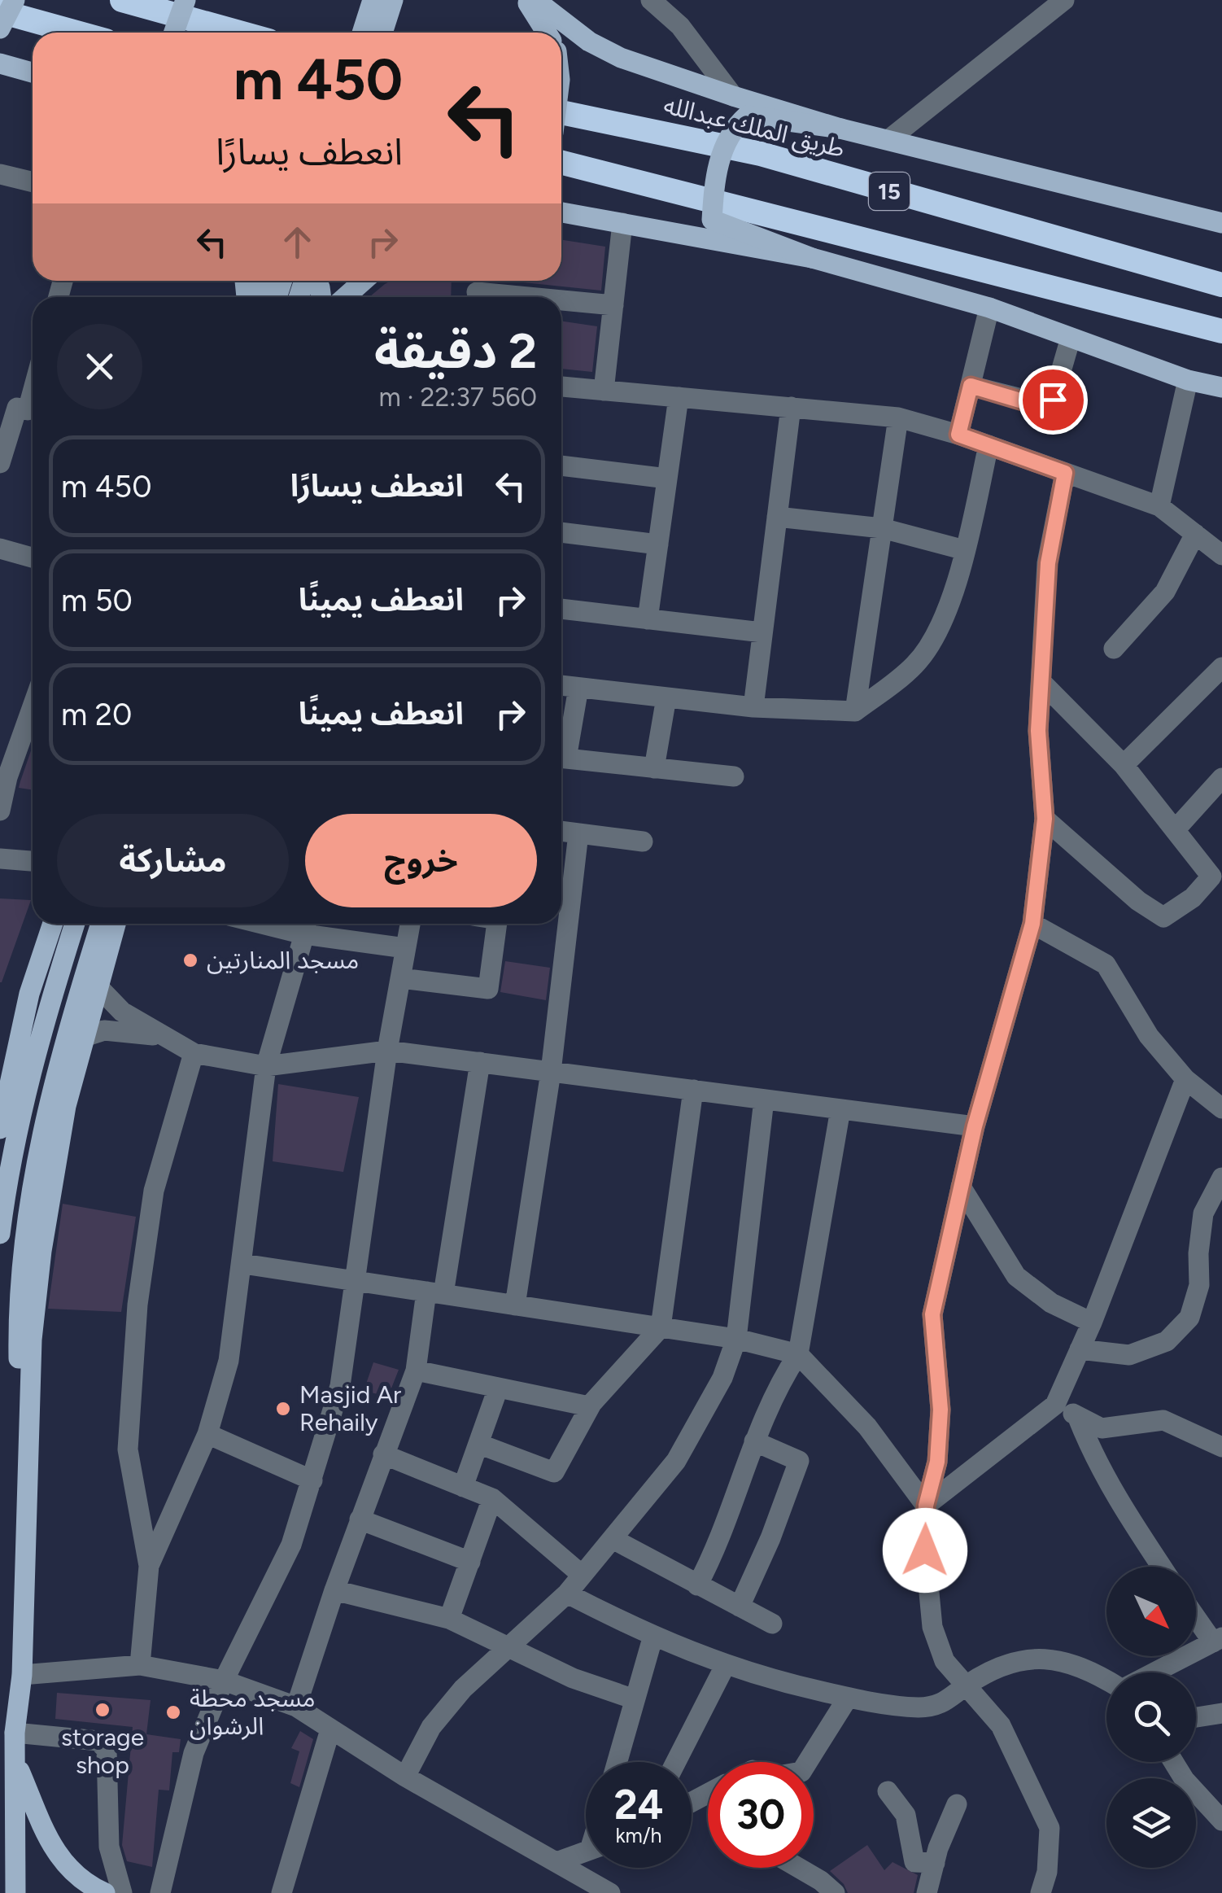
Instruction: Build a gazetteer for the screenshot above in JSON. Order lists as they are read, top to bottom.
{
  "streets": {
    "highway": ["طريق الملك عبدالله", "15"]
  },
  "places": [
    "مسجد المنارتين",
    "Masjid Ar Rehaily",
    "storage shop",
    "مسجد محطة الرشوان"
  ],
  "north": "bottom right",
  "page": {
    "turn": ["450 m", "انعطف يسارًا"],
    "heading": ["2 دقيقة", "560 m · 22:37"],
    "list": [
      {
        "name": "انعطف يسارًا",
        "value": "450 m"
      },
      {
        "name": "انعطف يمينًا",
        "value": "50 m"
      },
      {
        "name": "انعطف يمينًا",
        "value": "20 m"
      }
    ],
    "buttons": ["خروج", "مشاركة"],
    "speed": "24 km/h",
    "limit": "30"
  }
}
